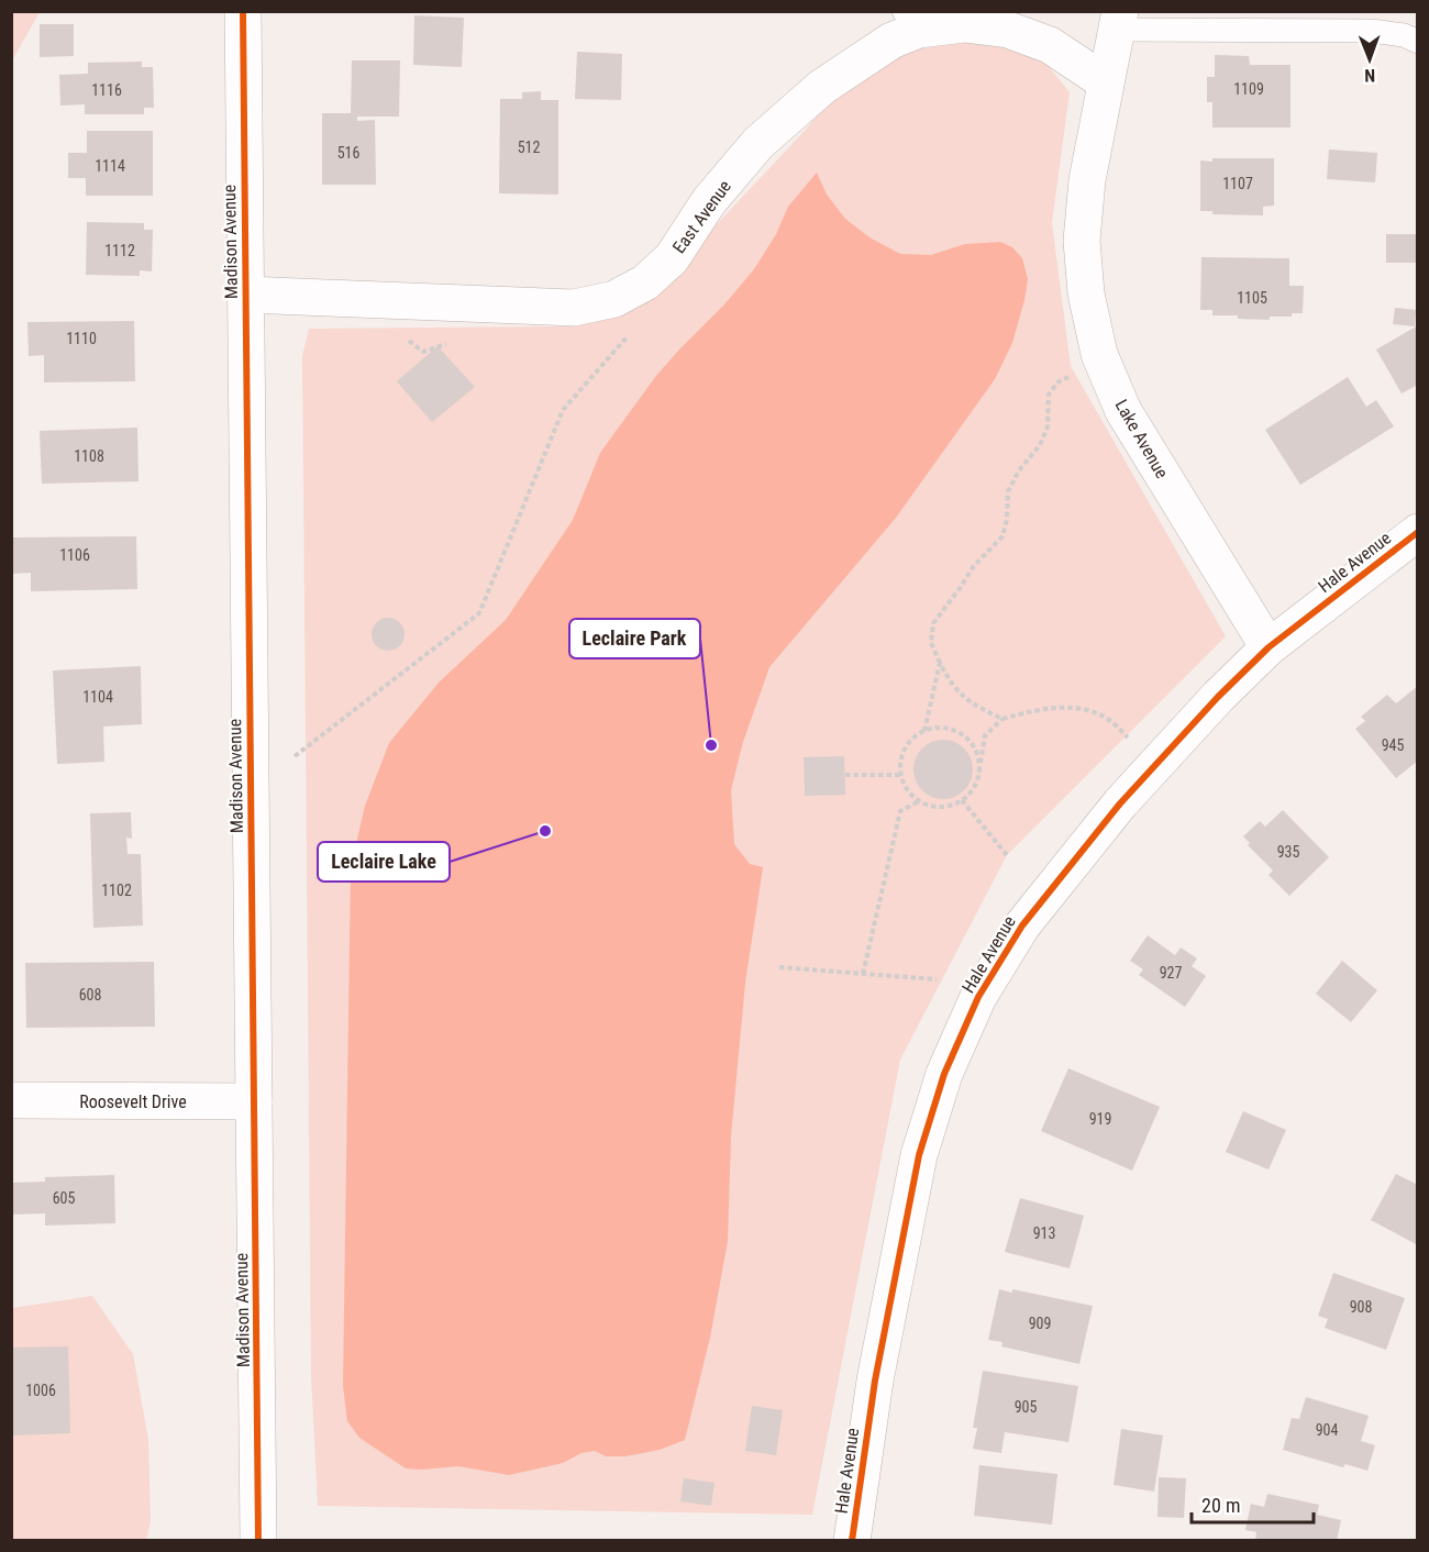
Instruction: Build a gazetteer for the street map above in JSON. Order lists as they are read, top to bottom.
{
  "streets": {
    "street": [
      "East Avenue",
      "Madison Avenue",
      "Lake Avenue",
      "Hale Avenue",
      "Roosevelt Drive"
    ]
  },
  "crossings": [
    ["East Avenue", "Madison Avenue"],
    ["East Avenue", "Lake Avenue"],
    ["Madison Avenue", "Roosevelt Drive"],
    ["Lake Avenue", "Hale Avenue"]
  ],
  "places": ["Leclaire Park", "Leclaire Lake"],
  "house_numbers": [
    "1109",
    "1116",
    "512",
    "516",
    "1114",
    "1107",
    "1112",
    "1105",
    "1110",
    "1108",
    "1106",
    "1104",
    "945",
    "935",
    "1102",
    "927",
    "608",
    "919",
    "605",
    "913",
    "908",
    "909",
    "1006",
    "905",
    "904"
  ],
  "scale_bar": "20 m",
  "north": "bottom"
}
